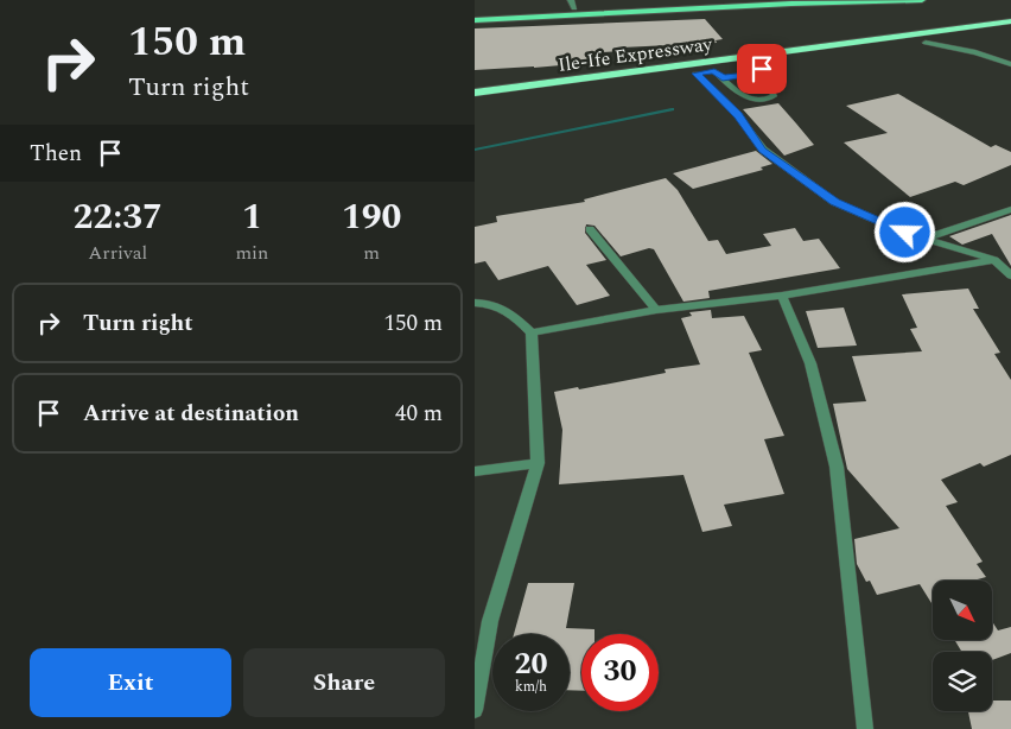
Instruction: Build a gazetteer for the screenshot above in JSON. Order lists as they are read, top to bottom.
{
  "streets": {
    "highway": ["Ile-Ife Expressway"]
  },
  "north": "bottom right",
  "page": {
    "turn": ["150 m", "Turn right"],
    "then": "Then",
    "eta": [
      "22:37",
      "Arrival",
      "1",
      "min",
      "190",
      "m"
    ],
    "list": [
      {
        "name": "Turn right",
        "value": "150 m"
      },
      {
        "name": "Arrive at destination",
        "value": "40 m"
      }
    ],
    "speed": "20 km/h",
    "limit": "30",
    "buttons": ["Exit", "Share"]
  }
}
